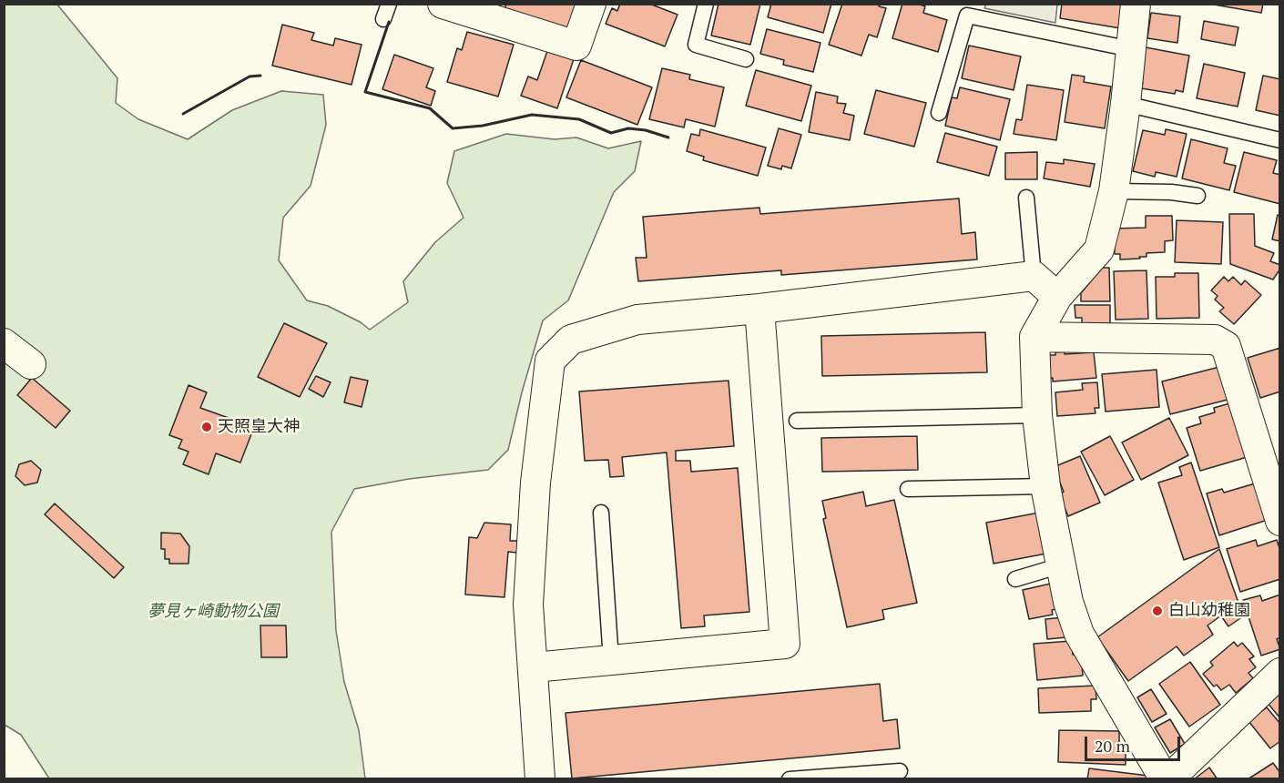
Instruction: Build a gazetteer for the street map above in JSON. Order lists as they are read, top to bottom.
{
  "parks": ["夢見ヶ崎動物公園"],
  "places": ["天照皇大神", "白山幼稚園"],
  "scale_bar": "20 m"
}
